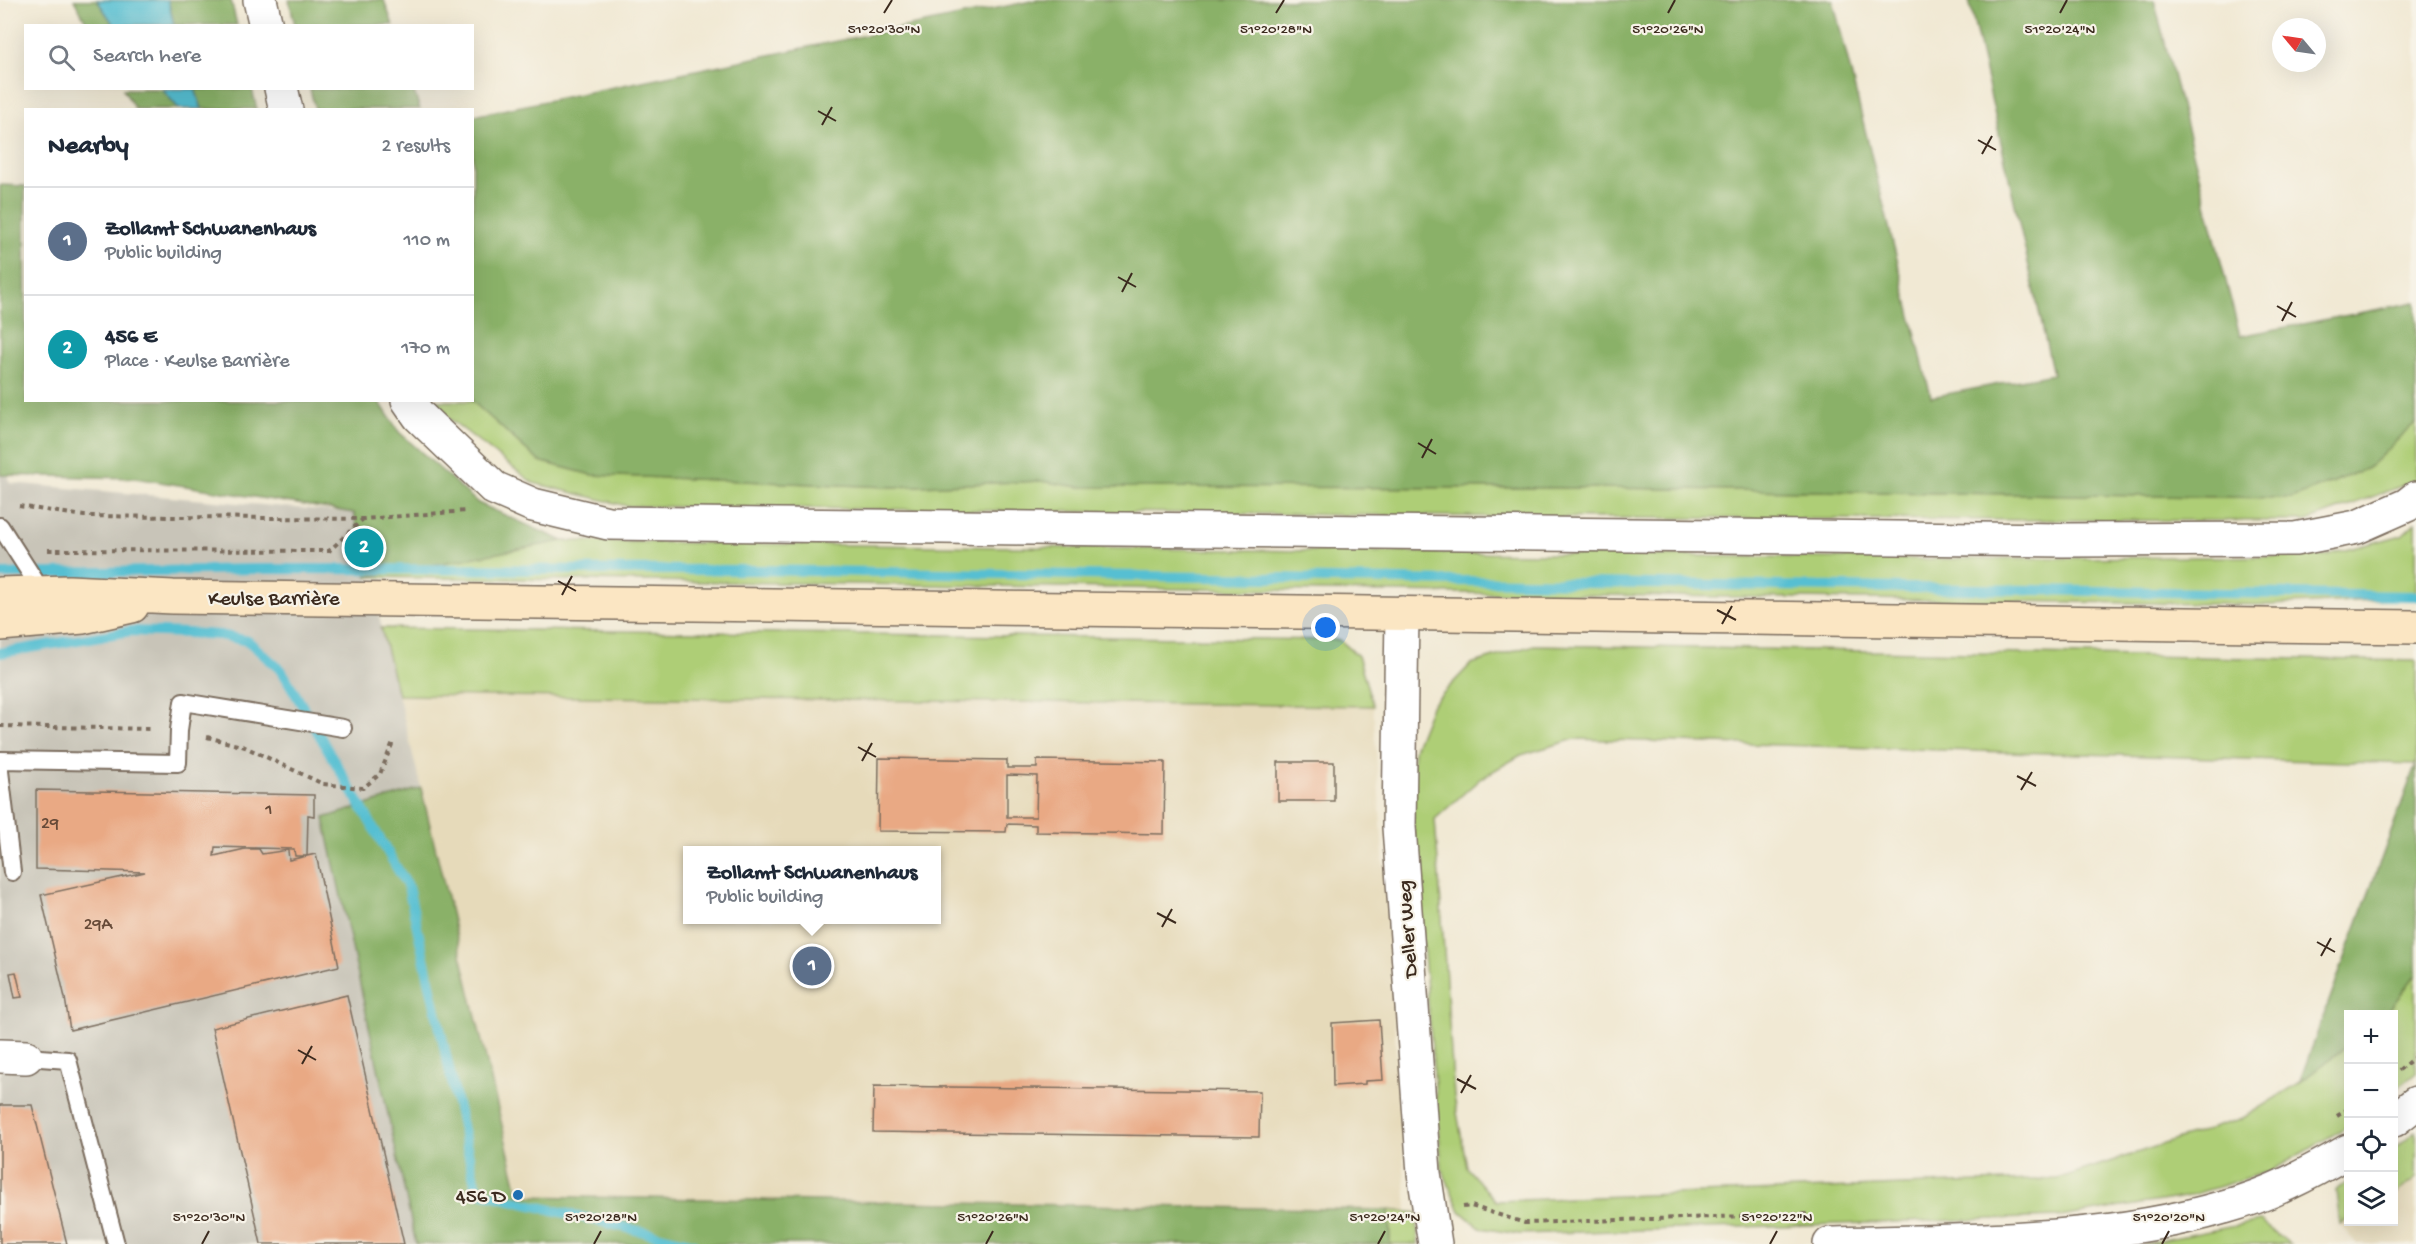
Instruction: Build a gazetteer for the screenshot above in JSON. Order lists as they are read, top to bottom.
{
  "streets": {
    "main road": ["Keulse Barrière"],
    "street": ["Deller Weg"]
  },
  "crossings": [
    ["Keulse Barrière", "Deller Weg"]
  ],
  "places": ["456 D"],
  "house_numbers": ["1", "29", "29A"],
  "north": "top left",
  "page": {
    "search": "Search here",
    "heading": ["Nearby", "2 results"],
    "list": [
      {
        "mark": "1",
        "name": "Zollamt Schwanenhaus",
        "note": "Public building",
        "value": "110 m"
      },
      {
        "mark": "2",
        "name": "456 E",
        "note": "Place · Keulse Barrière",
        "value": "170 m"
      }
    ],
    "pins": ["2", "1"],
    "popup": ["Zollamt Schwanenhaus", "Public building"],
    "map_buttons": ["+", "−"]
  },
  "coordinates": [
    "51°20'30\"N",
    "51°20'28\"N",
    "51°20'26\"N",
    "51°20'24\"N",
    "51°20'22\"N",
    "51°20'20\"N"
  ]
}
